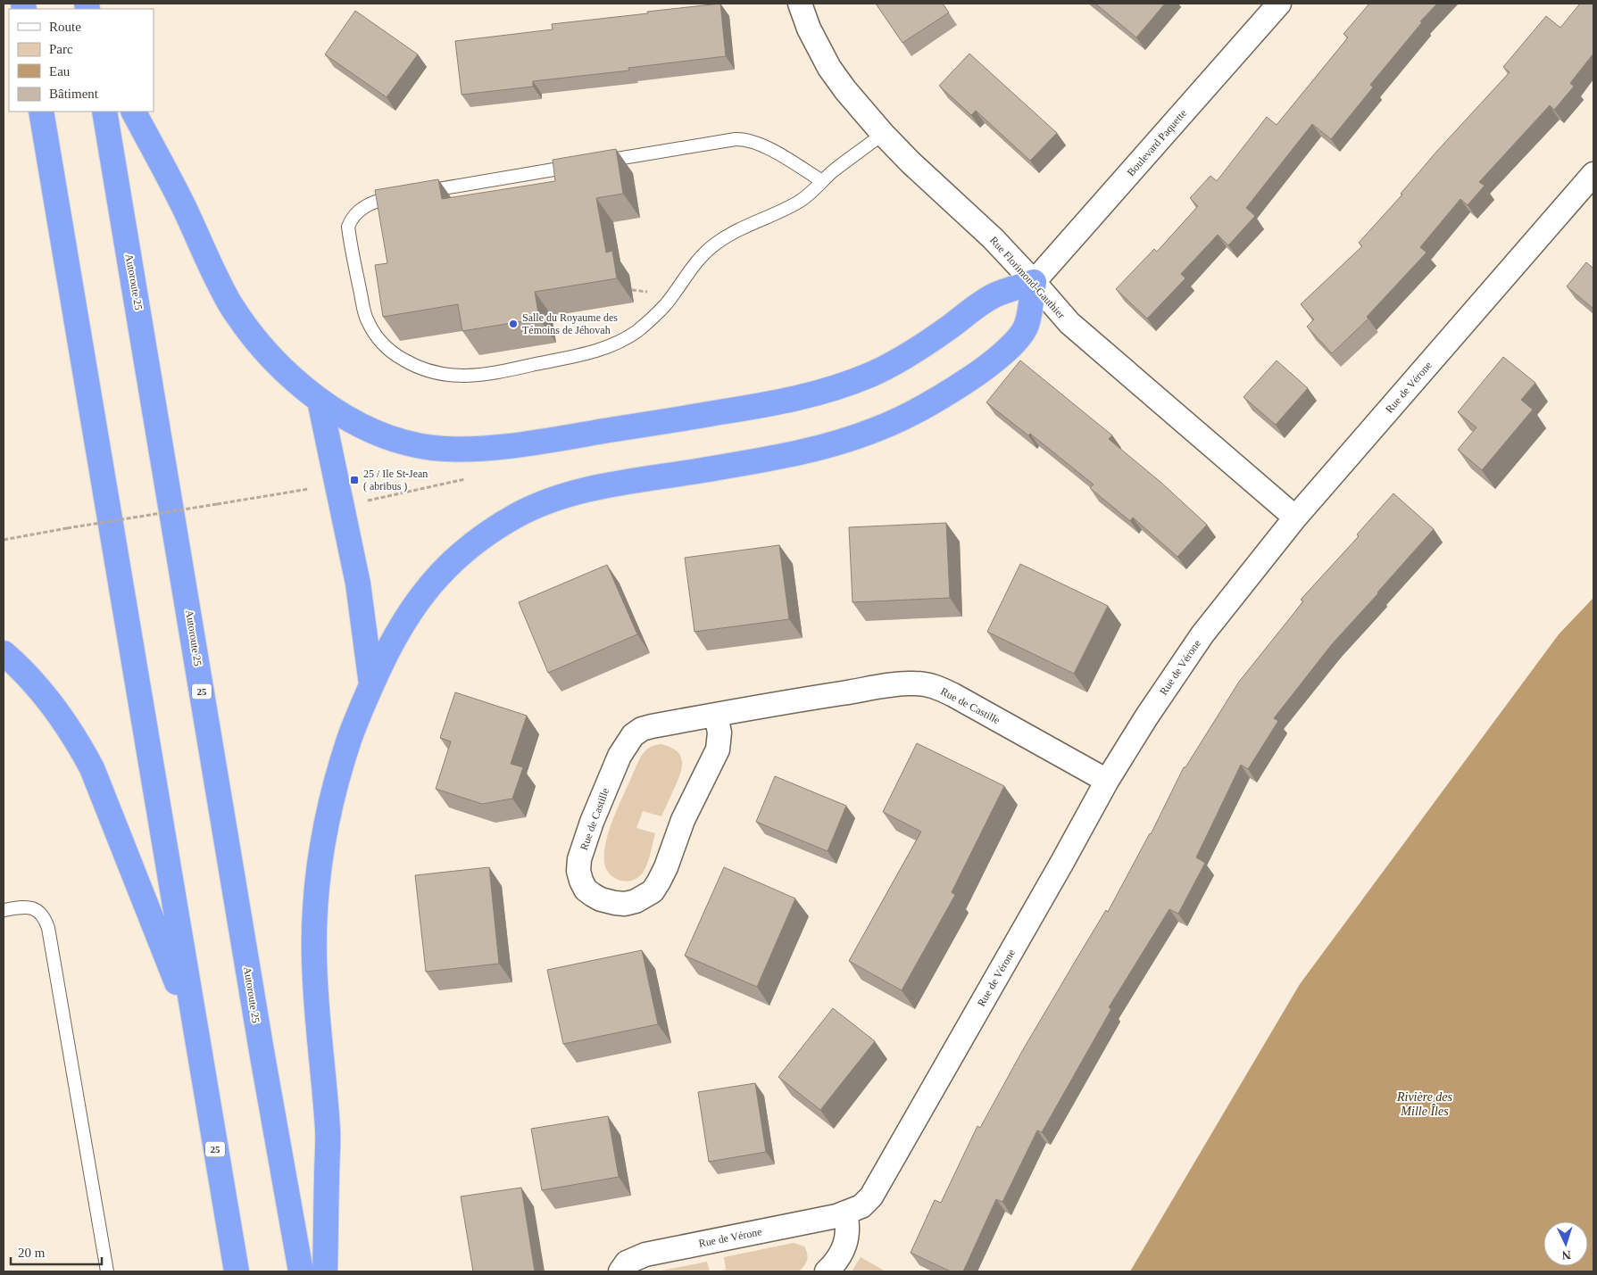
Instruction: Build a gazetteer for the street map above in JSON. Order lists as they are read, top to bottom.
{
  "streets": {
    "highway": ["Autoroute 25", "25"],
    "street": [
      "Boulevard Paquette",
      "Rue Florimond-Gauthier",
      "Rue de Vérone",
      "Rue de Castille"
    ]
  },
  "crossings": [
    ["Boulevard Paquette", "Rue Florimond-Gauthier"],
    ["Rue Florimond-Gauthier", "Rue de Vérone"],
    ["Rue de Vérone", "Rue de Castille"]
  ],
  "water": ["Rivière des Mille Îles"],
  "places": {
    "other": ["Salle du Royaume des Témoins de Jéhovah"],
    "transit": ["25 / Ile St-Jean ( abribus )"]
  },
  "legend": [
    "Route",
    "Parc",
    "Eau",
    "Bâtiment"
  ],
  "scale_bar": "20 m",
  "north": "bottom"
}
